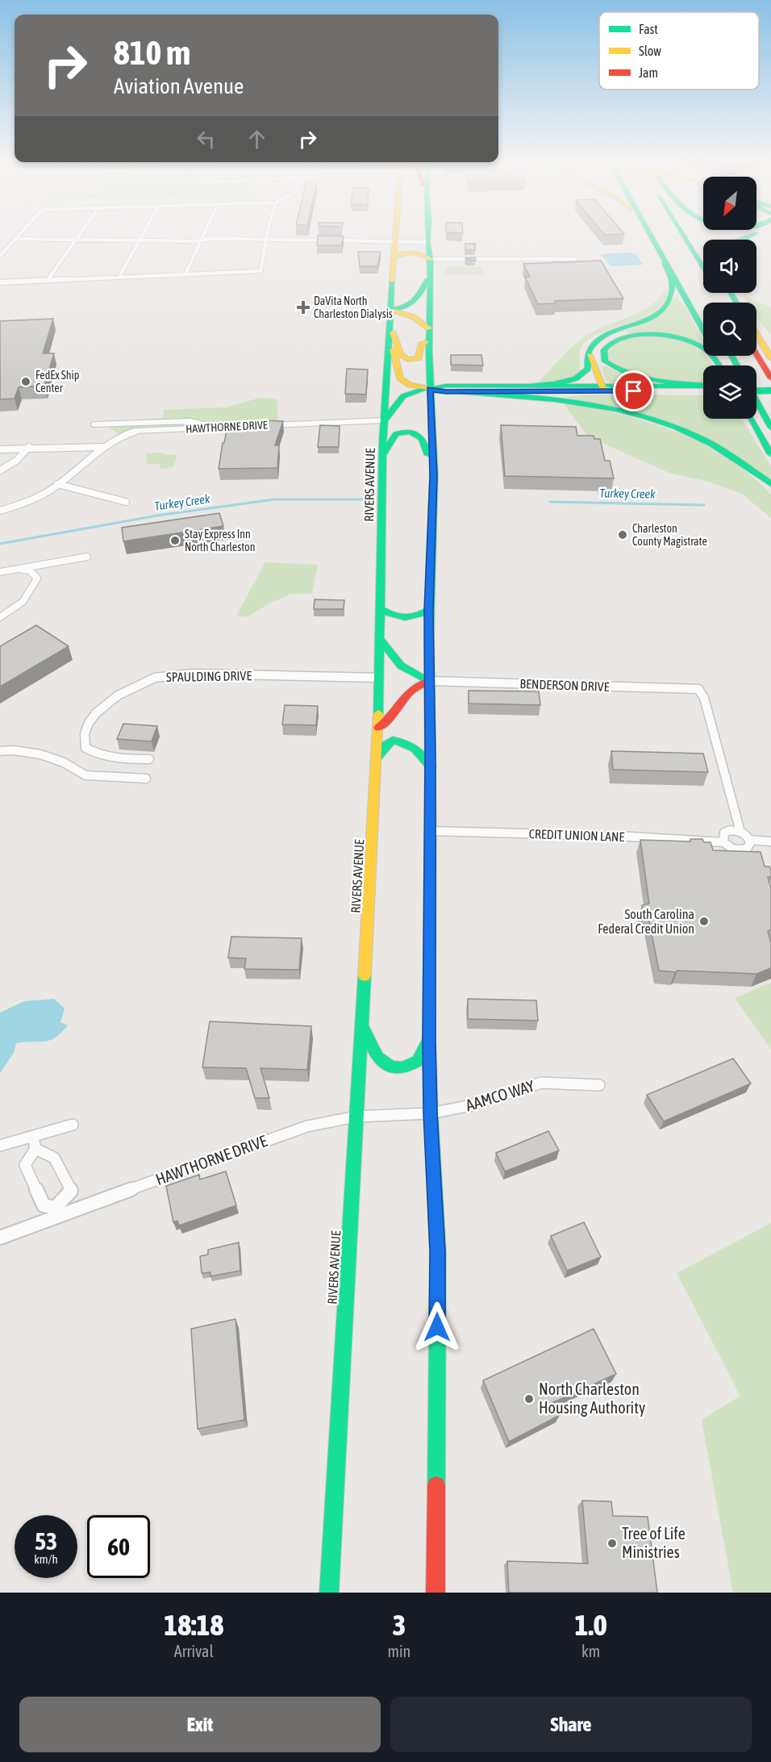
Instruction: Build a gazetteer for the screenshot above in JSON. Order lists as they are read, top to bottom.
{
  "streets": {
    "main road": ["RIVERS AVENUE"],
    "street": [
      "HAWTHORNE DRIVE",
      "SPAULDING DRIVE",
      "BENDERSON DRIVE",
      "CREDIT UNION LANE",
      "AAMCO WAY"
    ]
  },
  "crossings": [
    ["HAWTHORNE DRIVE", "RIVERS AVENUE"],
    ["HAWTHORNE DRIVE", "AAMCO WAY"],
    ["RIVERS AVENUE", "SPAULDING DRIVE"],
    ["BENDERSON DRIVE", "CREDIT UNION LANE"]
  ],
  "water": ["Turkey Creek"],
  "places": {
    "health": ["DaVita North Charleston Dialysis"],
    "other": [
      "FedEx Ship Center",
      "Charleston County Magistrate",
      "Stay Express Inn North Charleston",
      "South Carolina Federal Credit Union",
      "North Charleston Housing Authority",
      "Tree of Life Ministries"
    ]
  },
  "legend": ["Fast", "Slow", "Jam"],
  "north": "bottom left",
  "page": {
    "turn": ["810 m", "Aviation Avenue"],
    "speed": "53 km/h",
    "limit": "60",
    "eta": [
      "18:18",
      "Arrival",
      "3",
      "min",
      "1.0",
      "km"
    ],
    "buttons": ["Exit", "Share"]
  }
}
